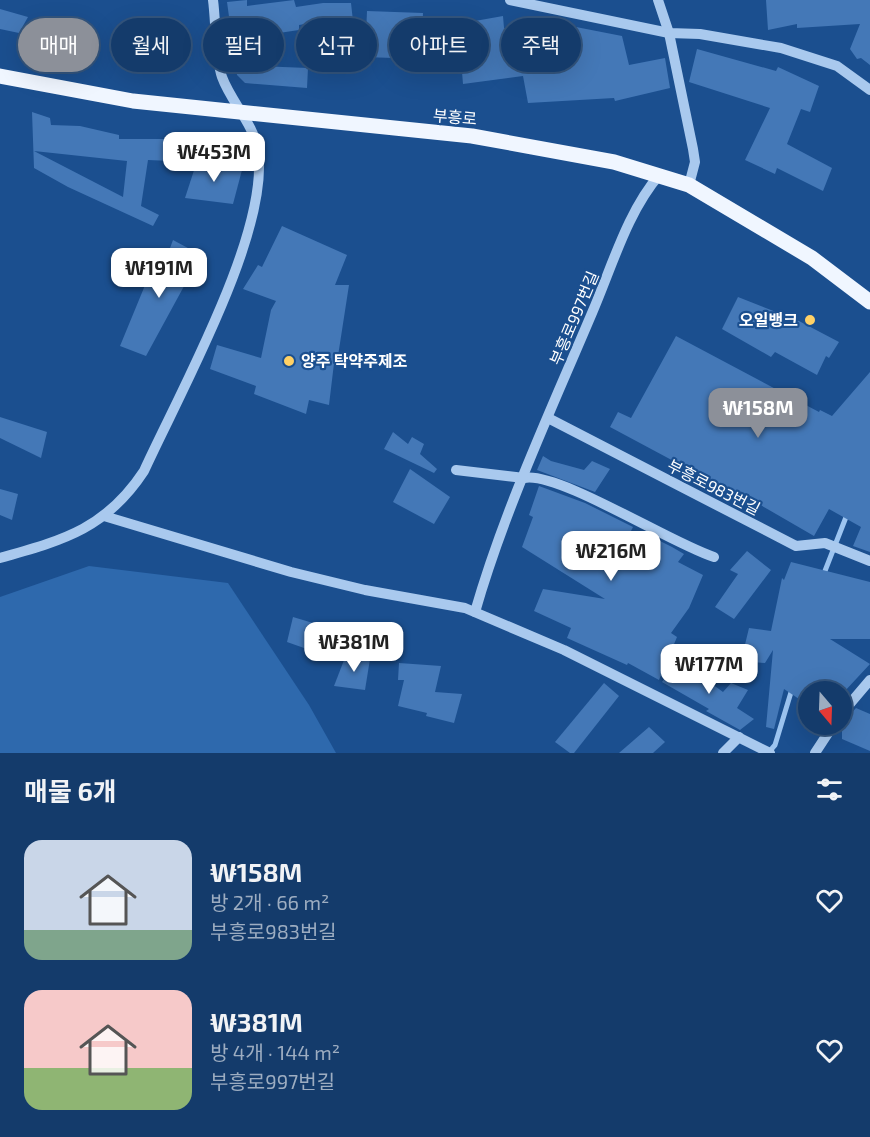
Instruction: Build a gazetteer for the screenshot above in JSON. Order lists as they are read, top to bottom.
{
  "streets": {
    "main road": ["부흥로"],
    "street": ["부흥로997번길", "부흥로983번길"]
  },
  "crossings": [
    ["부흥로", "부흥로997번길"],
    ["부흥로997번길", "부흥로983번길"]
  ],
  "places": ["오일뱅크", "양주 탁약주제조"],
  "north": "bottom",
  "page": {
    "chip": [
      "매매",
      "월세",
      "필터",
      "신규",
      "아파트",
      "주택"
    ],
    "price": [
      "₩453M",
      "₩191M",
      "₩158M",
      "₩216M",
      "₩381M",
      "₩177M"
    ],
    "heading": "매물 6개",
    "list": [
      {
        "name": "₩158M",
        "note": "방 2개 · 66 m² · 부흥로983번길"
      },
      {
        "name": "₩381M",
        "note": "방 4개 · 144 m² · 부흥로997번길"
      }
    ]
  }
}
